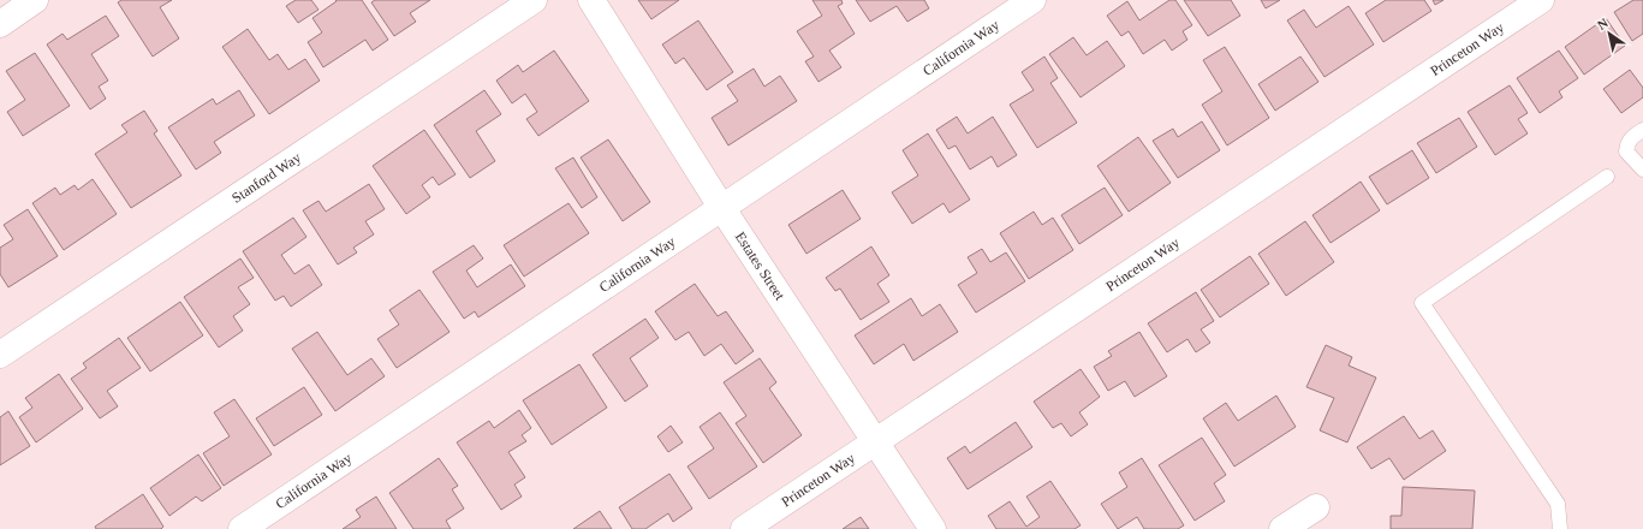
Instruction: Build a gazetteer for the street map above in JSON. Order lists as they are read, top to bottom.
{
  "streets": {
    "street": [
      "California Way",
      "Princeton Way",
      "Stanford Way",
      "Estates Street"
    ]
  },
  "crossings": [
    ["California Way", "Estates Street"],
    ["Princeton Way", "Estates Street"]
  ],
  "north": "top left"
}
